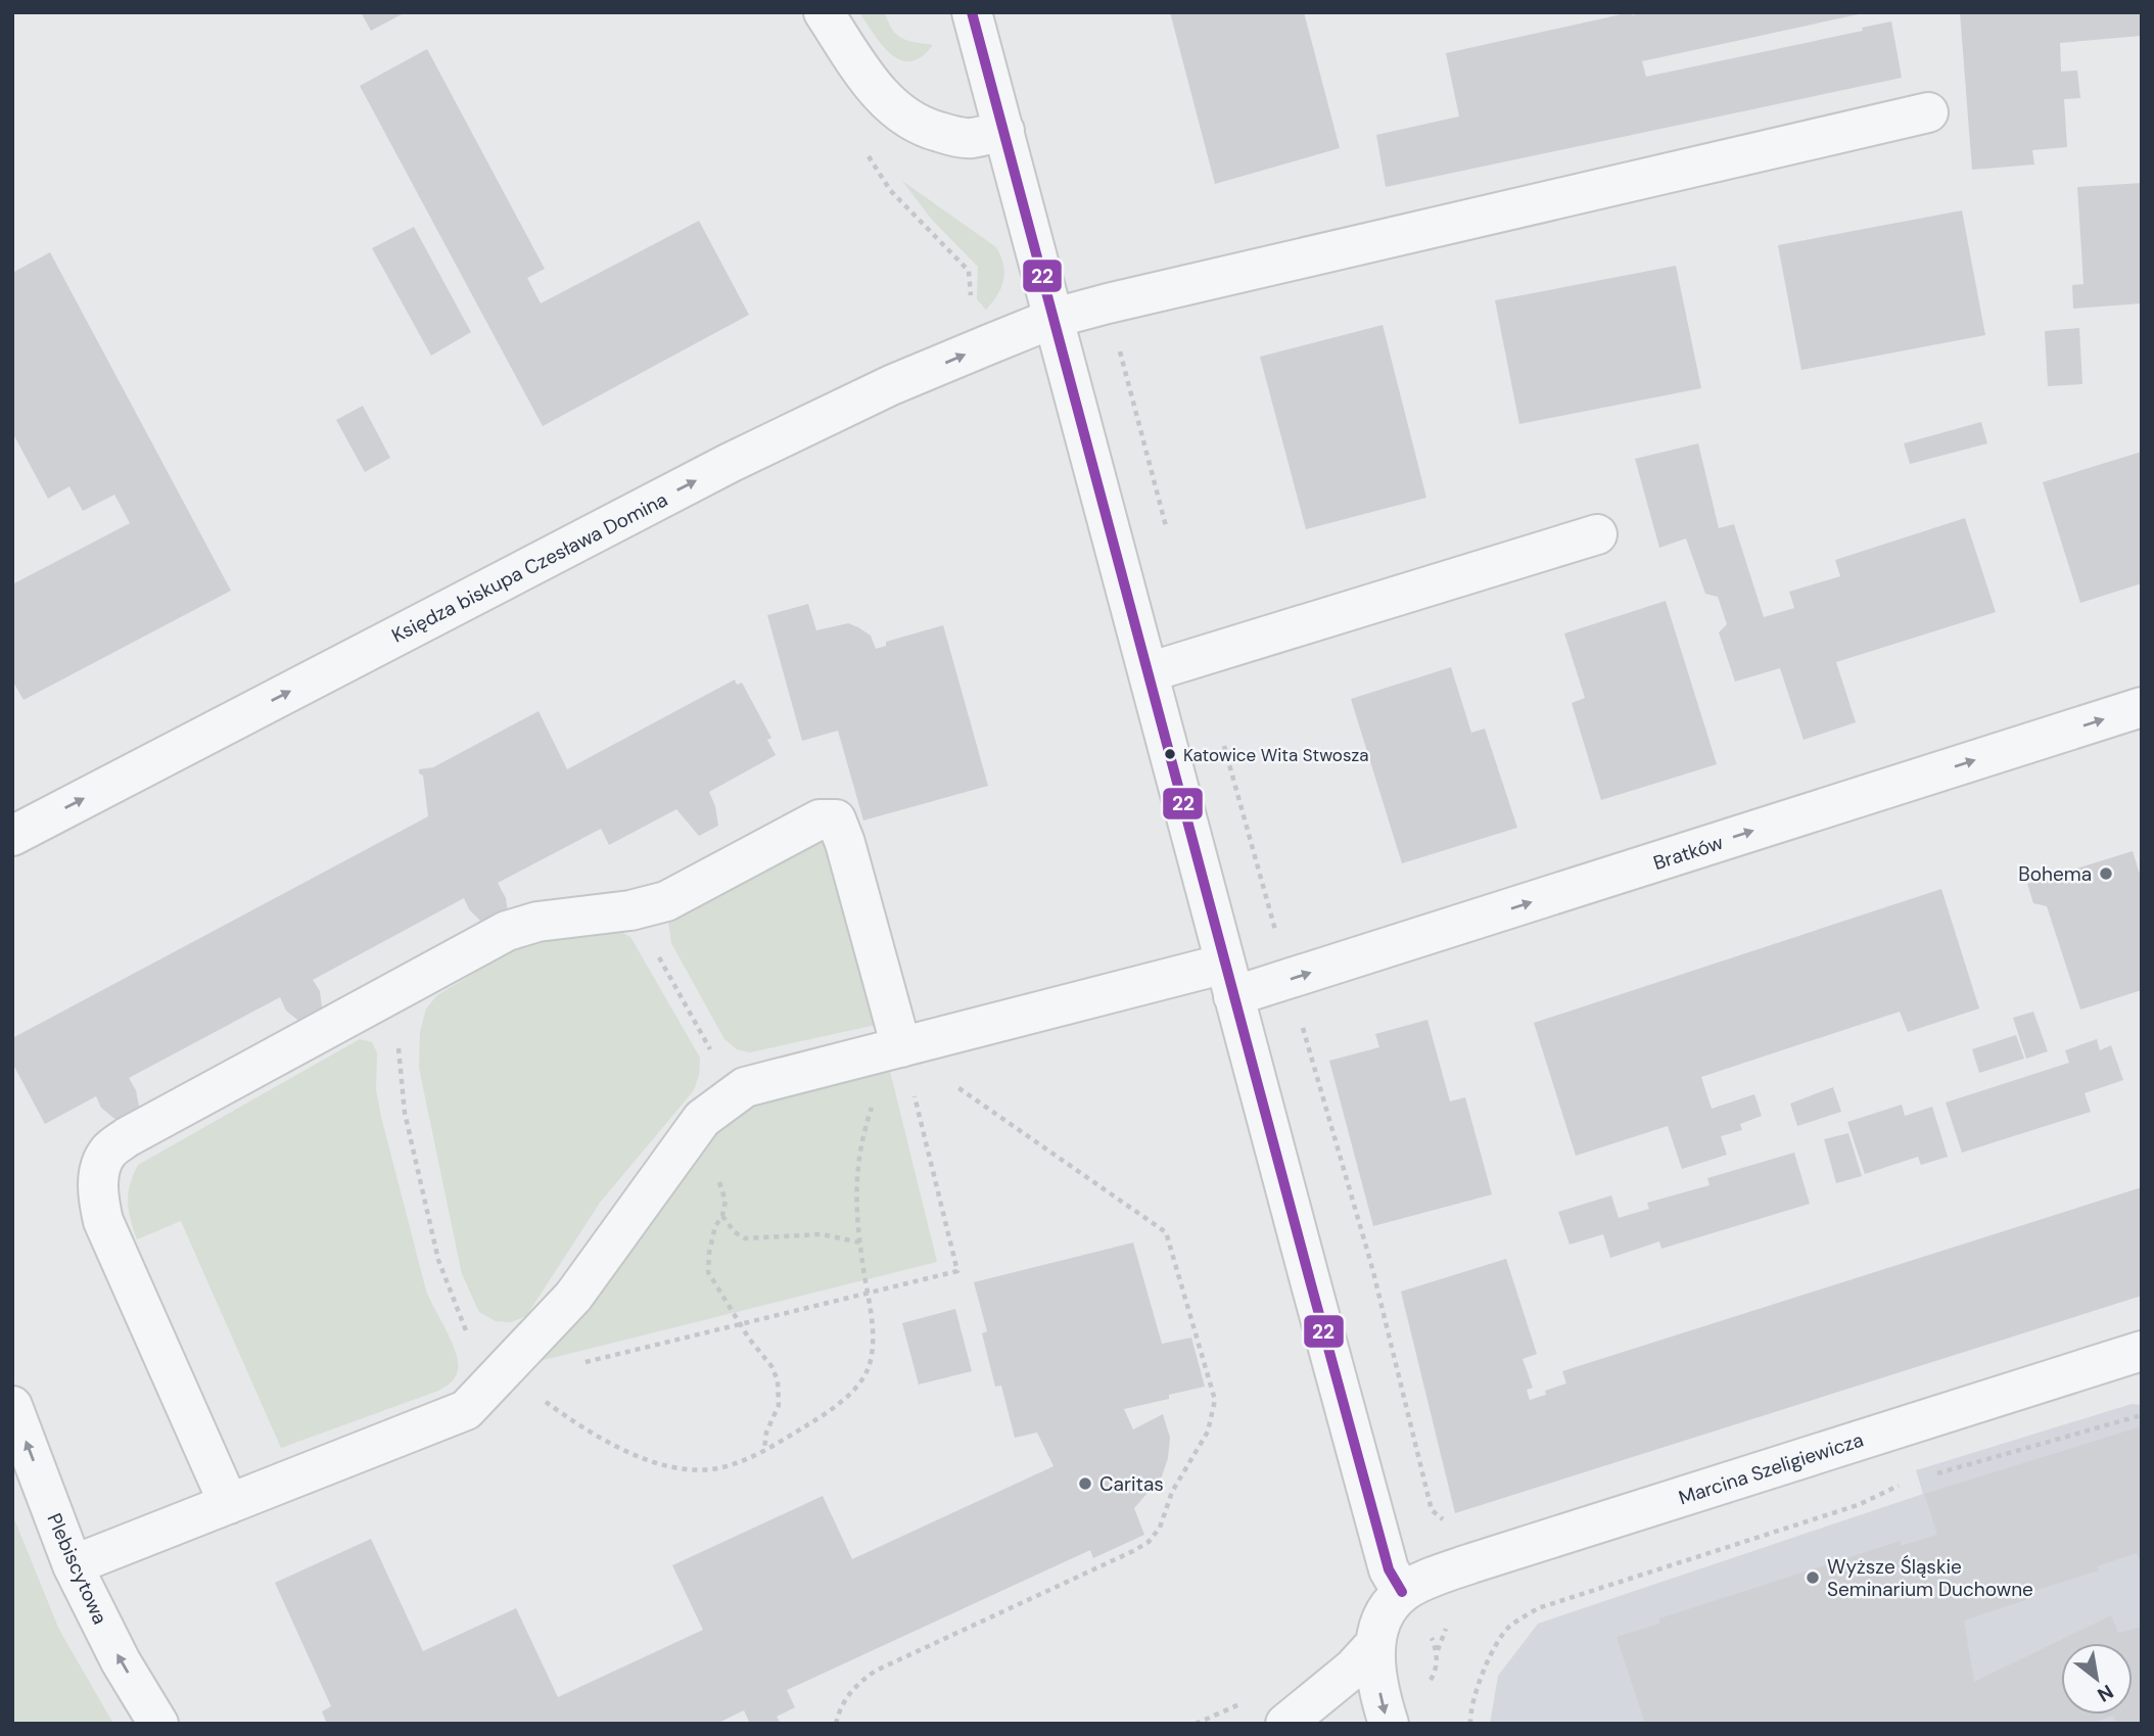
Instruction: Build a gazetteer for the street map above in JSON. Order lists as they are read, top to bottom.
{
  "streets": {
    "street": [
      "Księdza biskupa Czesława Domina",
      "Bratków",
      "Marcina Szeligiewicza",
      "Plebiscytowa"
    ]
  },
  "one_way": ["Księdza biskupa Czesława Domina", "Plebiscytowa"],
  "places": [
    "Katowice Wita Stwosza",
    "Bohema",
    "Caritas",
    "Wyższe Śląskie Seminarium Duchowne"
  ],
  "lines": ["transit line 22"],
  "north": "bottom right"
}
